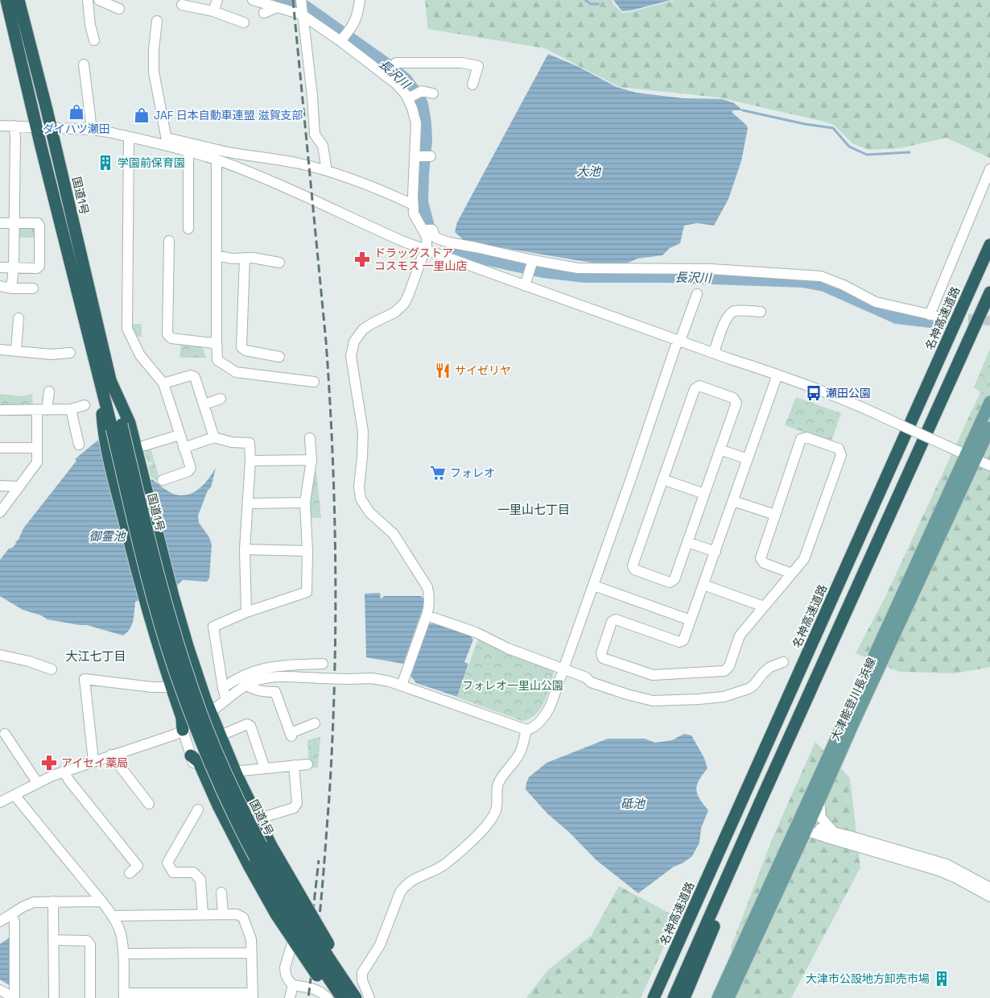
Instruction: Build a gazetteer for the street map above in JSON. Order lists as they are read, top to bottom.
{
  "streets": {
    "highway": ["国道1号", "名神高速道路"],
    "main road": ["大津能登川長浜線"]
  },
  "districts": ["一里山七丁目", "大江七丁目"],
  "water": [
    "長沢川",
    "大池",
    "御霊池",
    "砥池"
  ],
  "parks": ["フォレオ一里山公園"],
  "places": {
    "shop": ["ダイハツ瀬田", "JAF 日本自動車連盟 滋賀支部"],
    "building": ["学園前保育園", "大津市公設地方卸売市場"],
    "pharmacy": ["ドラッグストア コスモス 一里山店", "アイセイ薬局"],
    "restaurant": ["サイゼリヤ"],
    "bus stop": ["瀬田公園"],
    "supermarket": ["フォレオ"]
  }
}
